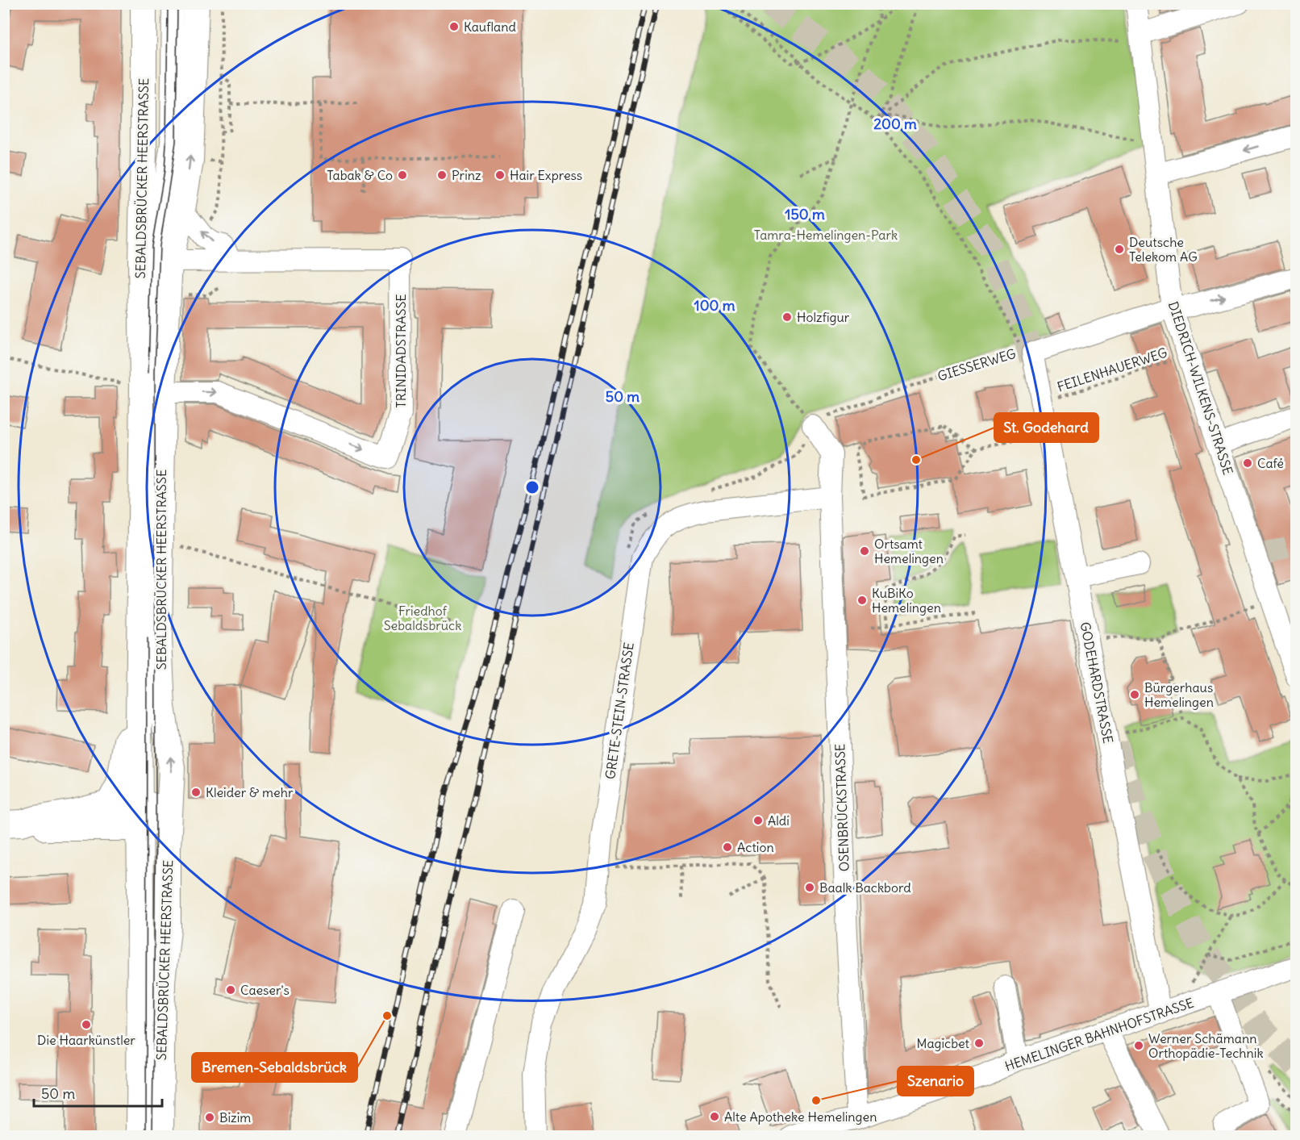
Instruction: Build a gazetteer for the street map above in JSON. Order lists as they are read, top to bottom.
{
  "streets": {
    "main road": ["SEBALDSBRÜCKER HEERSTRASSE"],
    "street": [
      "TRINIDADSTRASSE",
      "GIESSERWEG",
      "DIEDRICH-WILKENS-STRASSE",
      "GODEHARDSTRASSE",
      "GRETE-STEIN-STRASSE",
      "OSENBRÜCKSTRASSE",
      "HEMELINGER BAHNHOFSTRASSE"
    ],
    "path": ["FEILENHAUERWEG"]
  },
  "crossings": [
    ["SEBALDSBRÜCKER HEERSTRASSE", "TRINIDADSTRASSE"],
    ["GIESSERWEG", "DIEDRICH-WILKENS-STRASSE"],
    ["GIESSERWEG", "GODEHARDSTRASSE"],
    ["FEILENHAUERWEG", "DIEDRICH-WILKENS-STRASSE"],
    ["FEILENHAUERWEG", "GODEHARDSTRASSE"],
    ["GODEHARDSTRASSE", "HEMELINGER BAHNHOFSTRASSE"],
    ["GRETE-STEIN-STRASSE", "OSENBRÜCKSTRASSE"],
    ["OSENBRÜCKSTRASSE", "HEMELINGER BAHNHOFSTRASSE"]
  ],
  "parks": ["Tamra-Hemelingen-Park", "Friedhof Sebaldsbrück"],
  "places": [
    "Kaufland",
    "Tabak & Co",
    "Prinz",
    "Hair Express",
    "Deutsche Telekom AG",
    "Holzfigur",
    "St. Godehard",
    "Café",
    "Ortsamt Hemelingen",
    "KuBiKo Hemelingen",
    "Bürgerhaus Hemelingen",
    "Kleider & mehr",
    "Aldi",
    "Action",
    "Baalk Backbord",
    "Caeser's",
    "Bremen-Sebaldsbrück",
    "Die Haarkünstler",
    "Magicbet",
    "Werner Schämann Orthopädie-Technik",
    "Szenario",
    "Alte Apotheke Hemelingen",
    "Bizim"
  ],
  "scale_bar": "50 m",
  "rings": [
    "200 m",
    "150 m",
    "100 m",
    "50 m"
  ]
}
